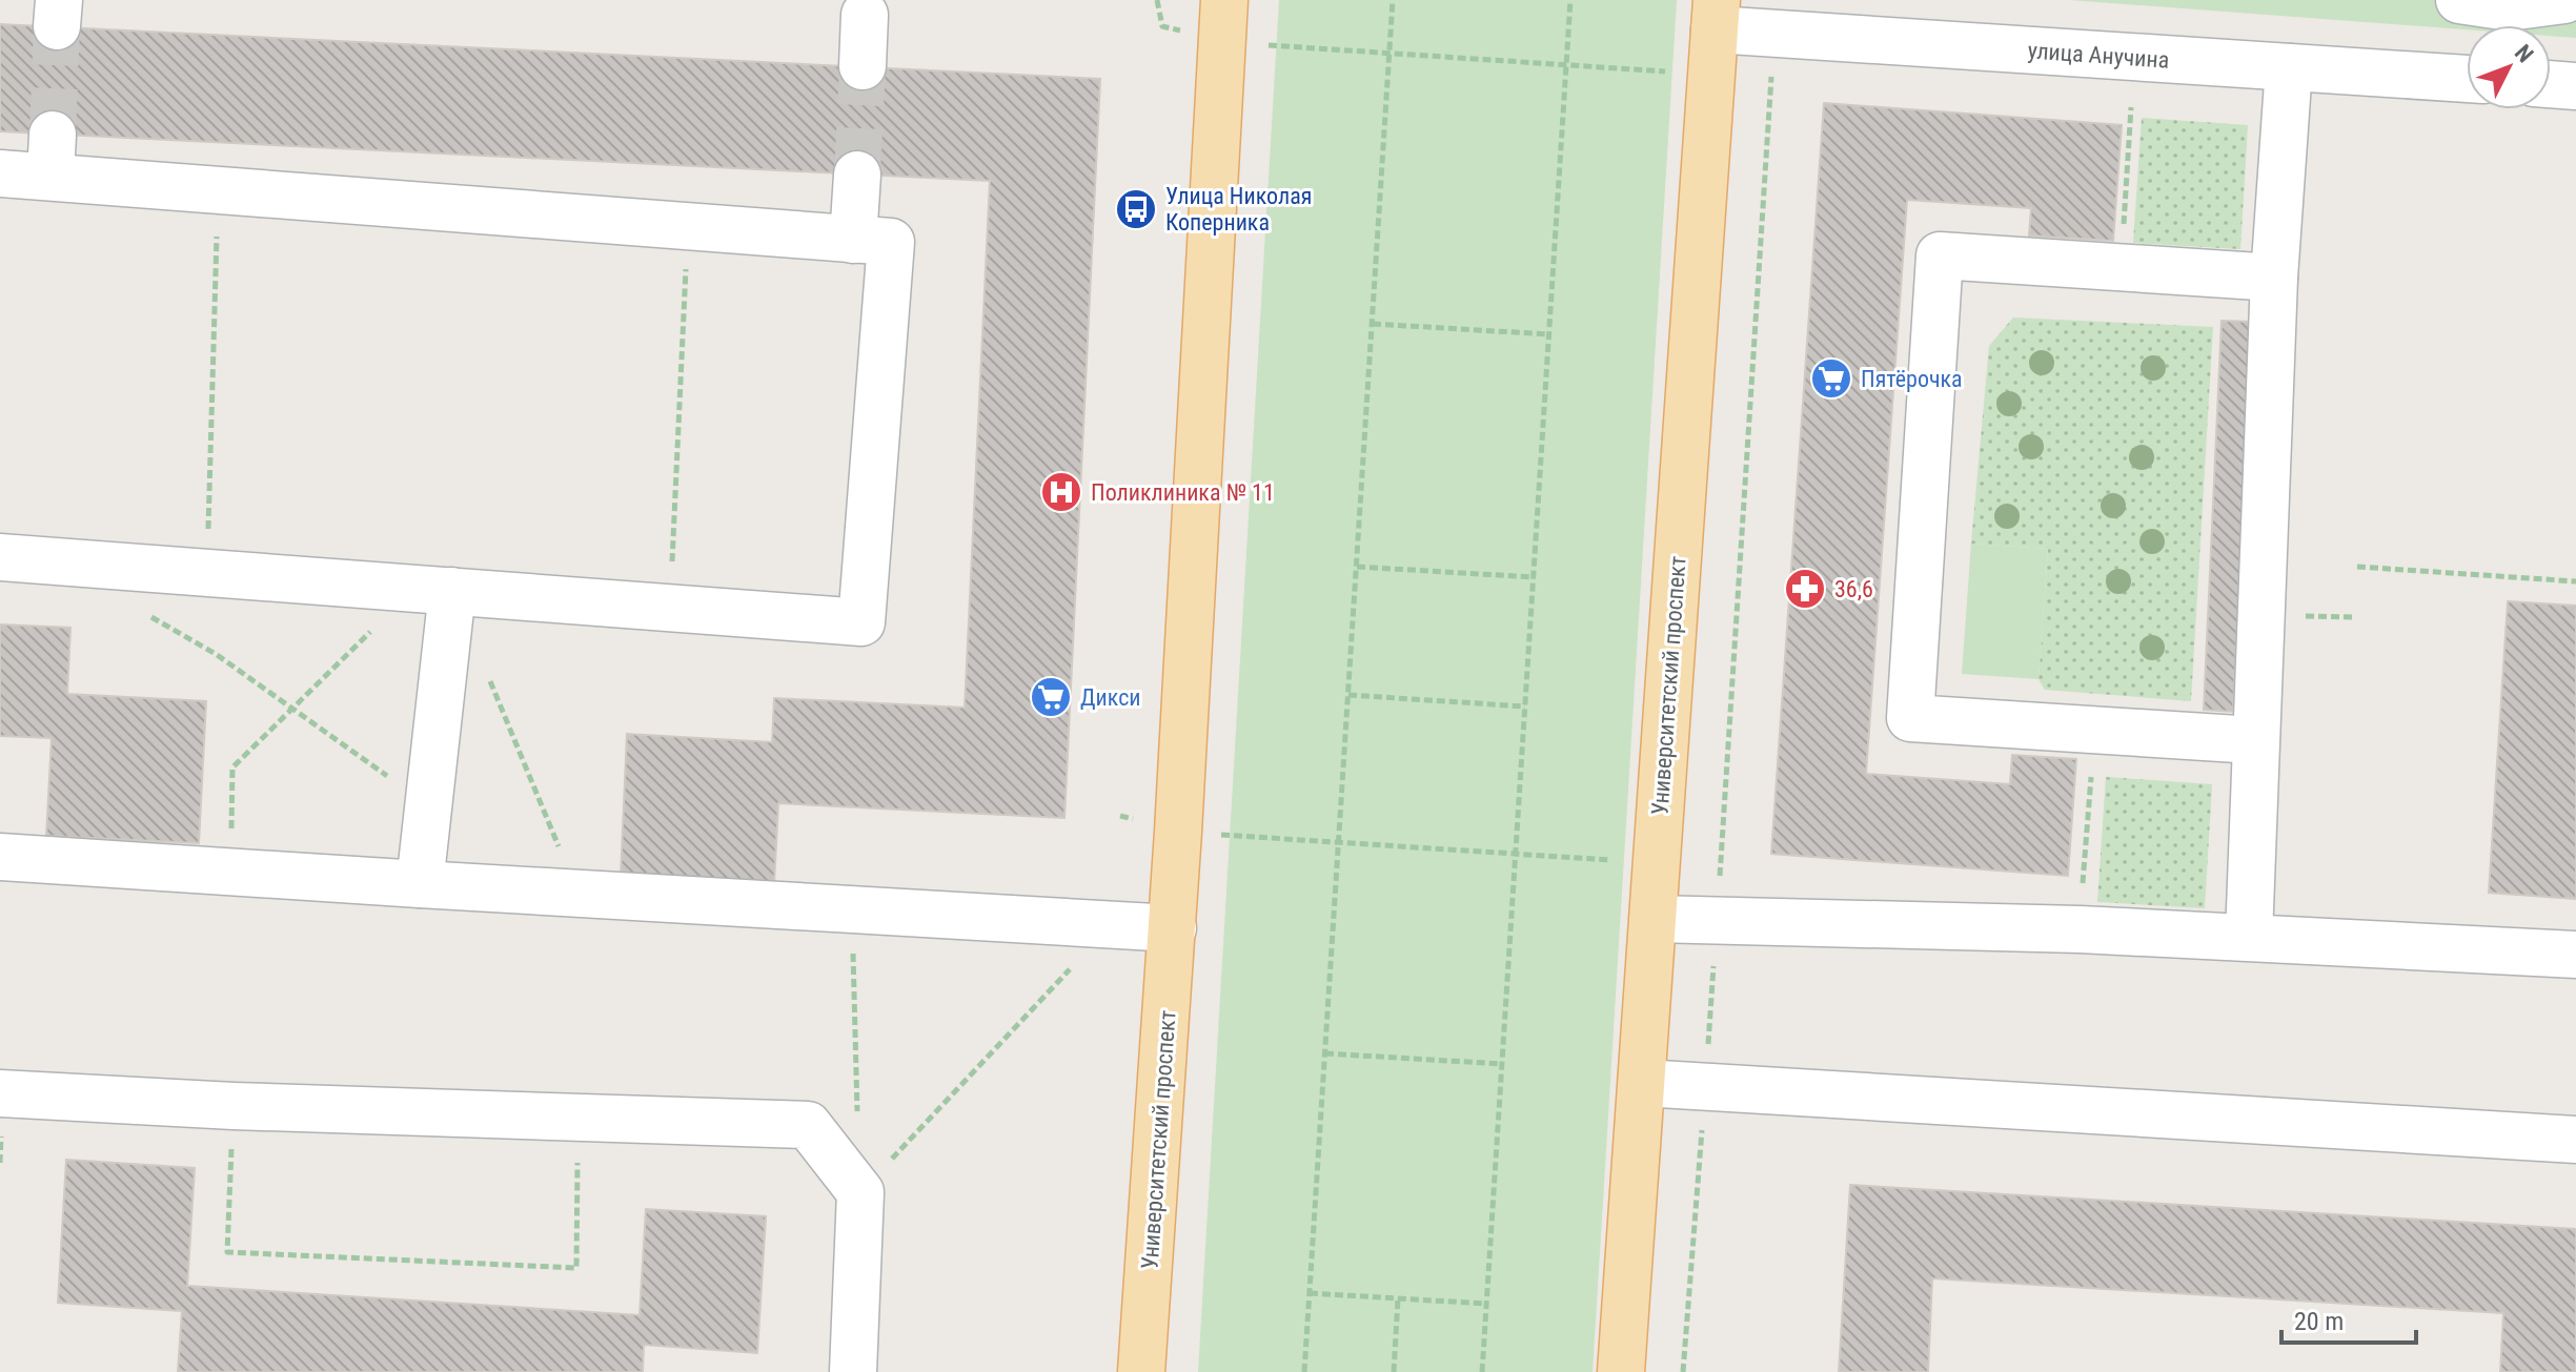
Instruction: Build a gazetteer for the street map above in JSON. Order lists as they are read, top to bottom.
{
  "streets": {
    "main road": ["Университетский проспект"],
    "street": ["улица Анучина"]
  },
  "crossings": [
    ["улица Анучина", "Университетский проспект"]
  ],
  "places": {
    "bus stop": ["Улица Николая Коперника"],
    "supermarket": ["Пятёрочка", "Дикси"],
    "hospital": ["Поликлиника № 11"],
    "pharmacy": ["36,6"]
  },
  "scale_bar": "20 m",
  "north": "top right"
}
